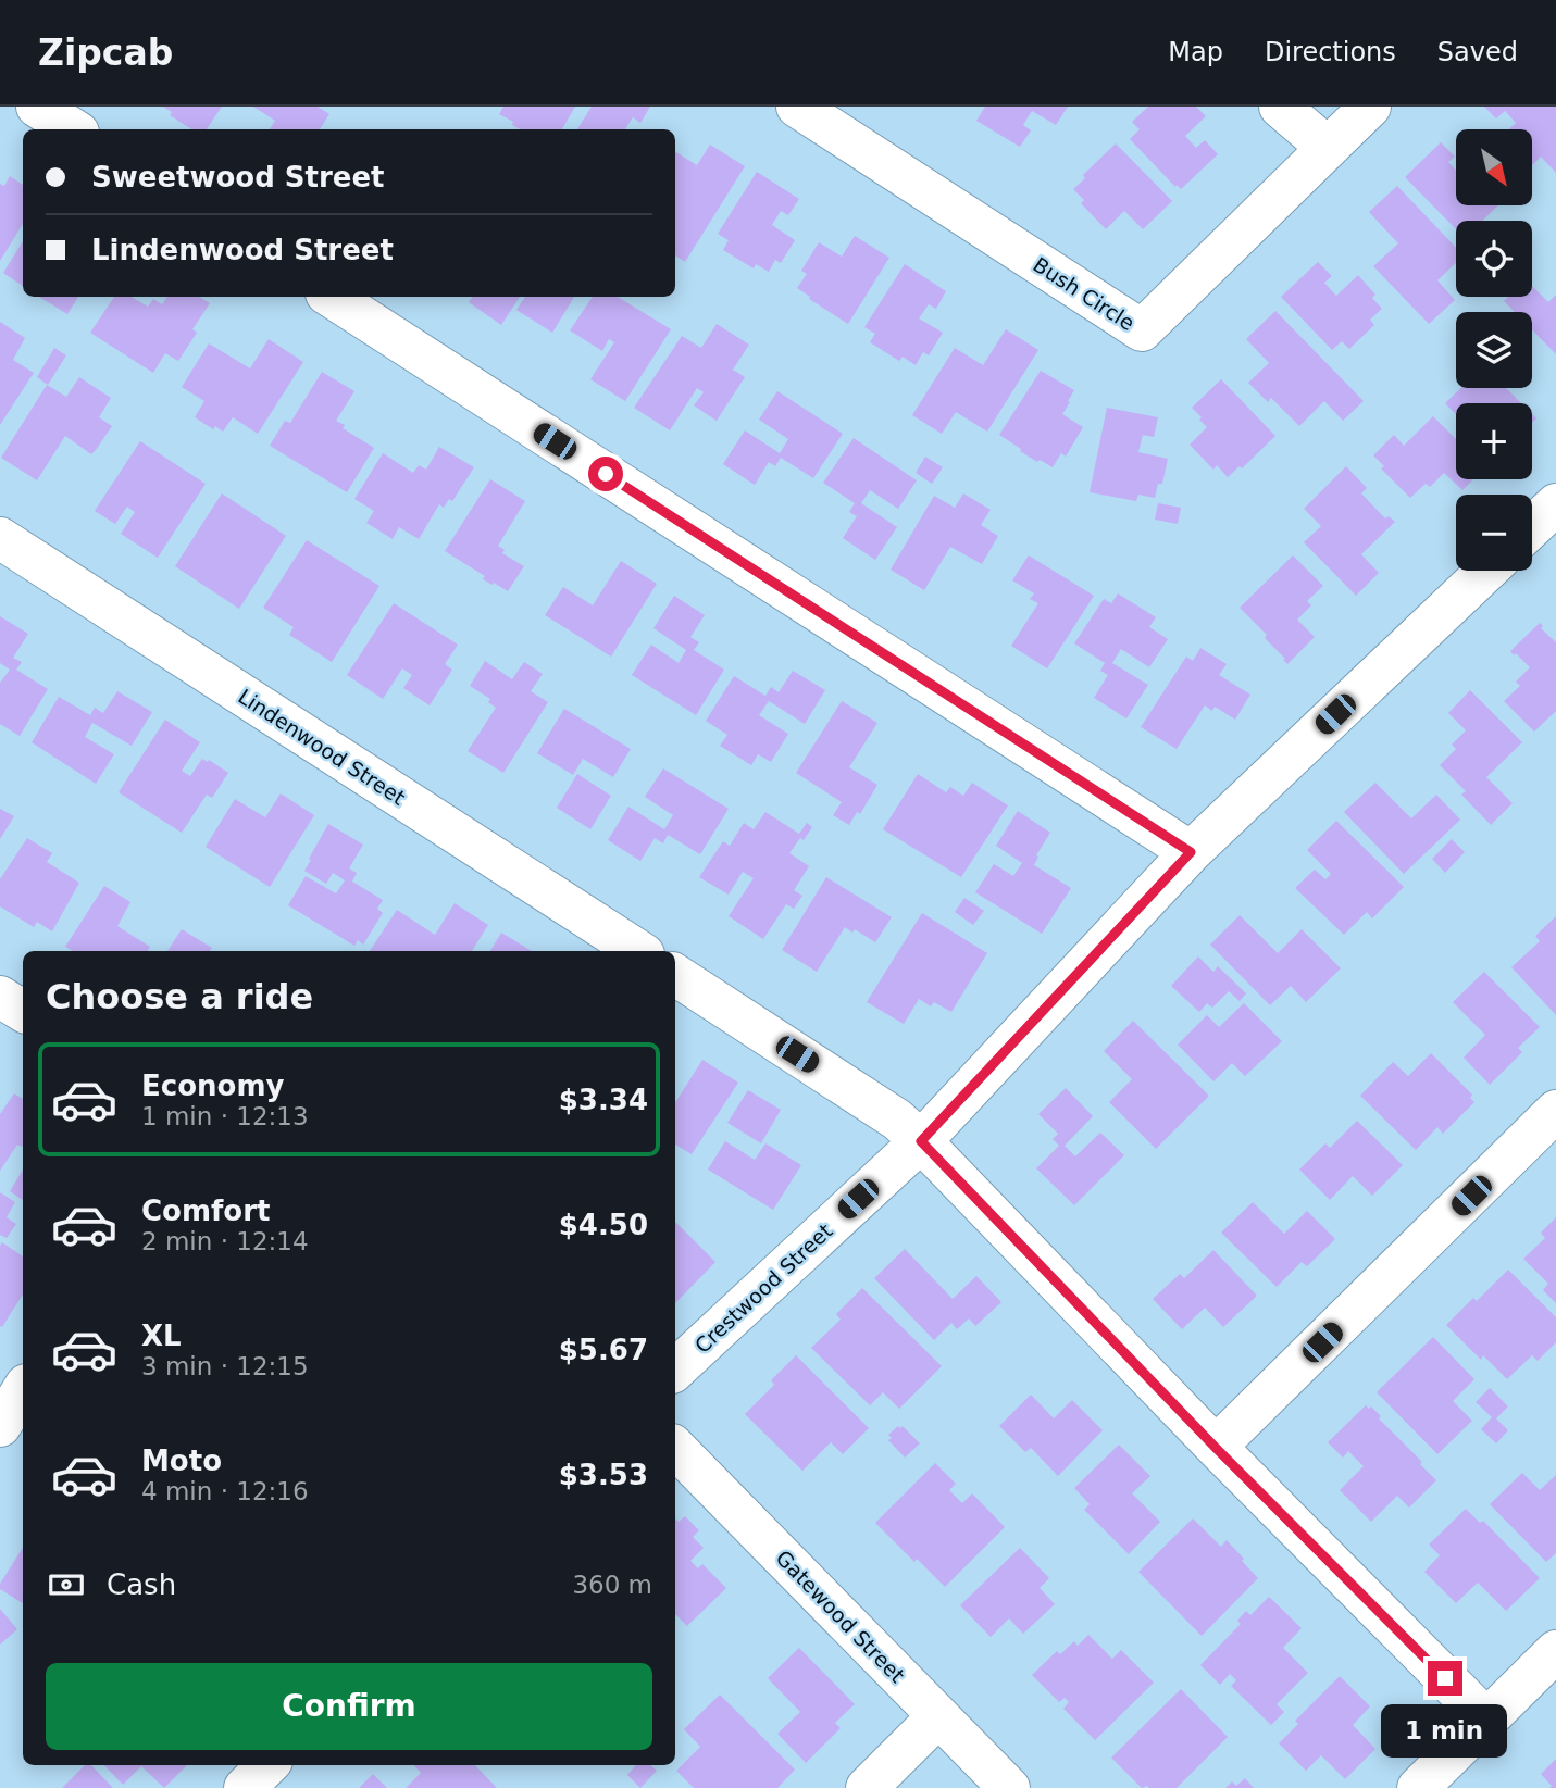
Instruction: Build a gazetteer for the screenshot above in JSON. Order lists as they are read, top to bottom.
{
  "streets": {
    "street": [
      "Bush Circle",
      "Lindenwood Street",
      "Crestwood Street",
      "Gatewood Street"
    ]
  },
  "north": "bottom right",
  "page": {
    "header": "Zipcab",
    "nav": ["Map", "Directions", "Saved"],
    "map_buttons": ["+", "−"],
    "banner": ["Sweetwood Street", "Lindenwood Street"],
    "heading": "Choose a ride",
    "list": [
      {
        "name": "Economy",
        "note": "1 min · 12:13",
        "value": "$3.34"
      },
      {
        "name": "Comfort",
        "note": "2 min · 12:14",
        "value": "$4.50"
      },
      {
        "name": "XL",
        "note": "3 min · 12:15",
        "value": "$5.67"
      },
      {
        "name": "Moto",
        "note": "4 min · 12:16",
        "value": "$3.53"
      }
    ],
    "pay": ["Cash", "360 m"],
    "buttons": "Confirm",
    "bubble": "1 min"
  }
}
